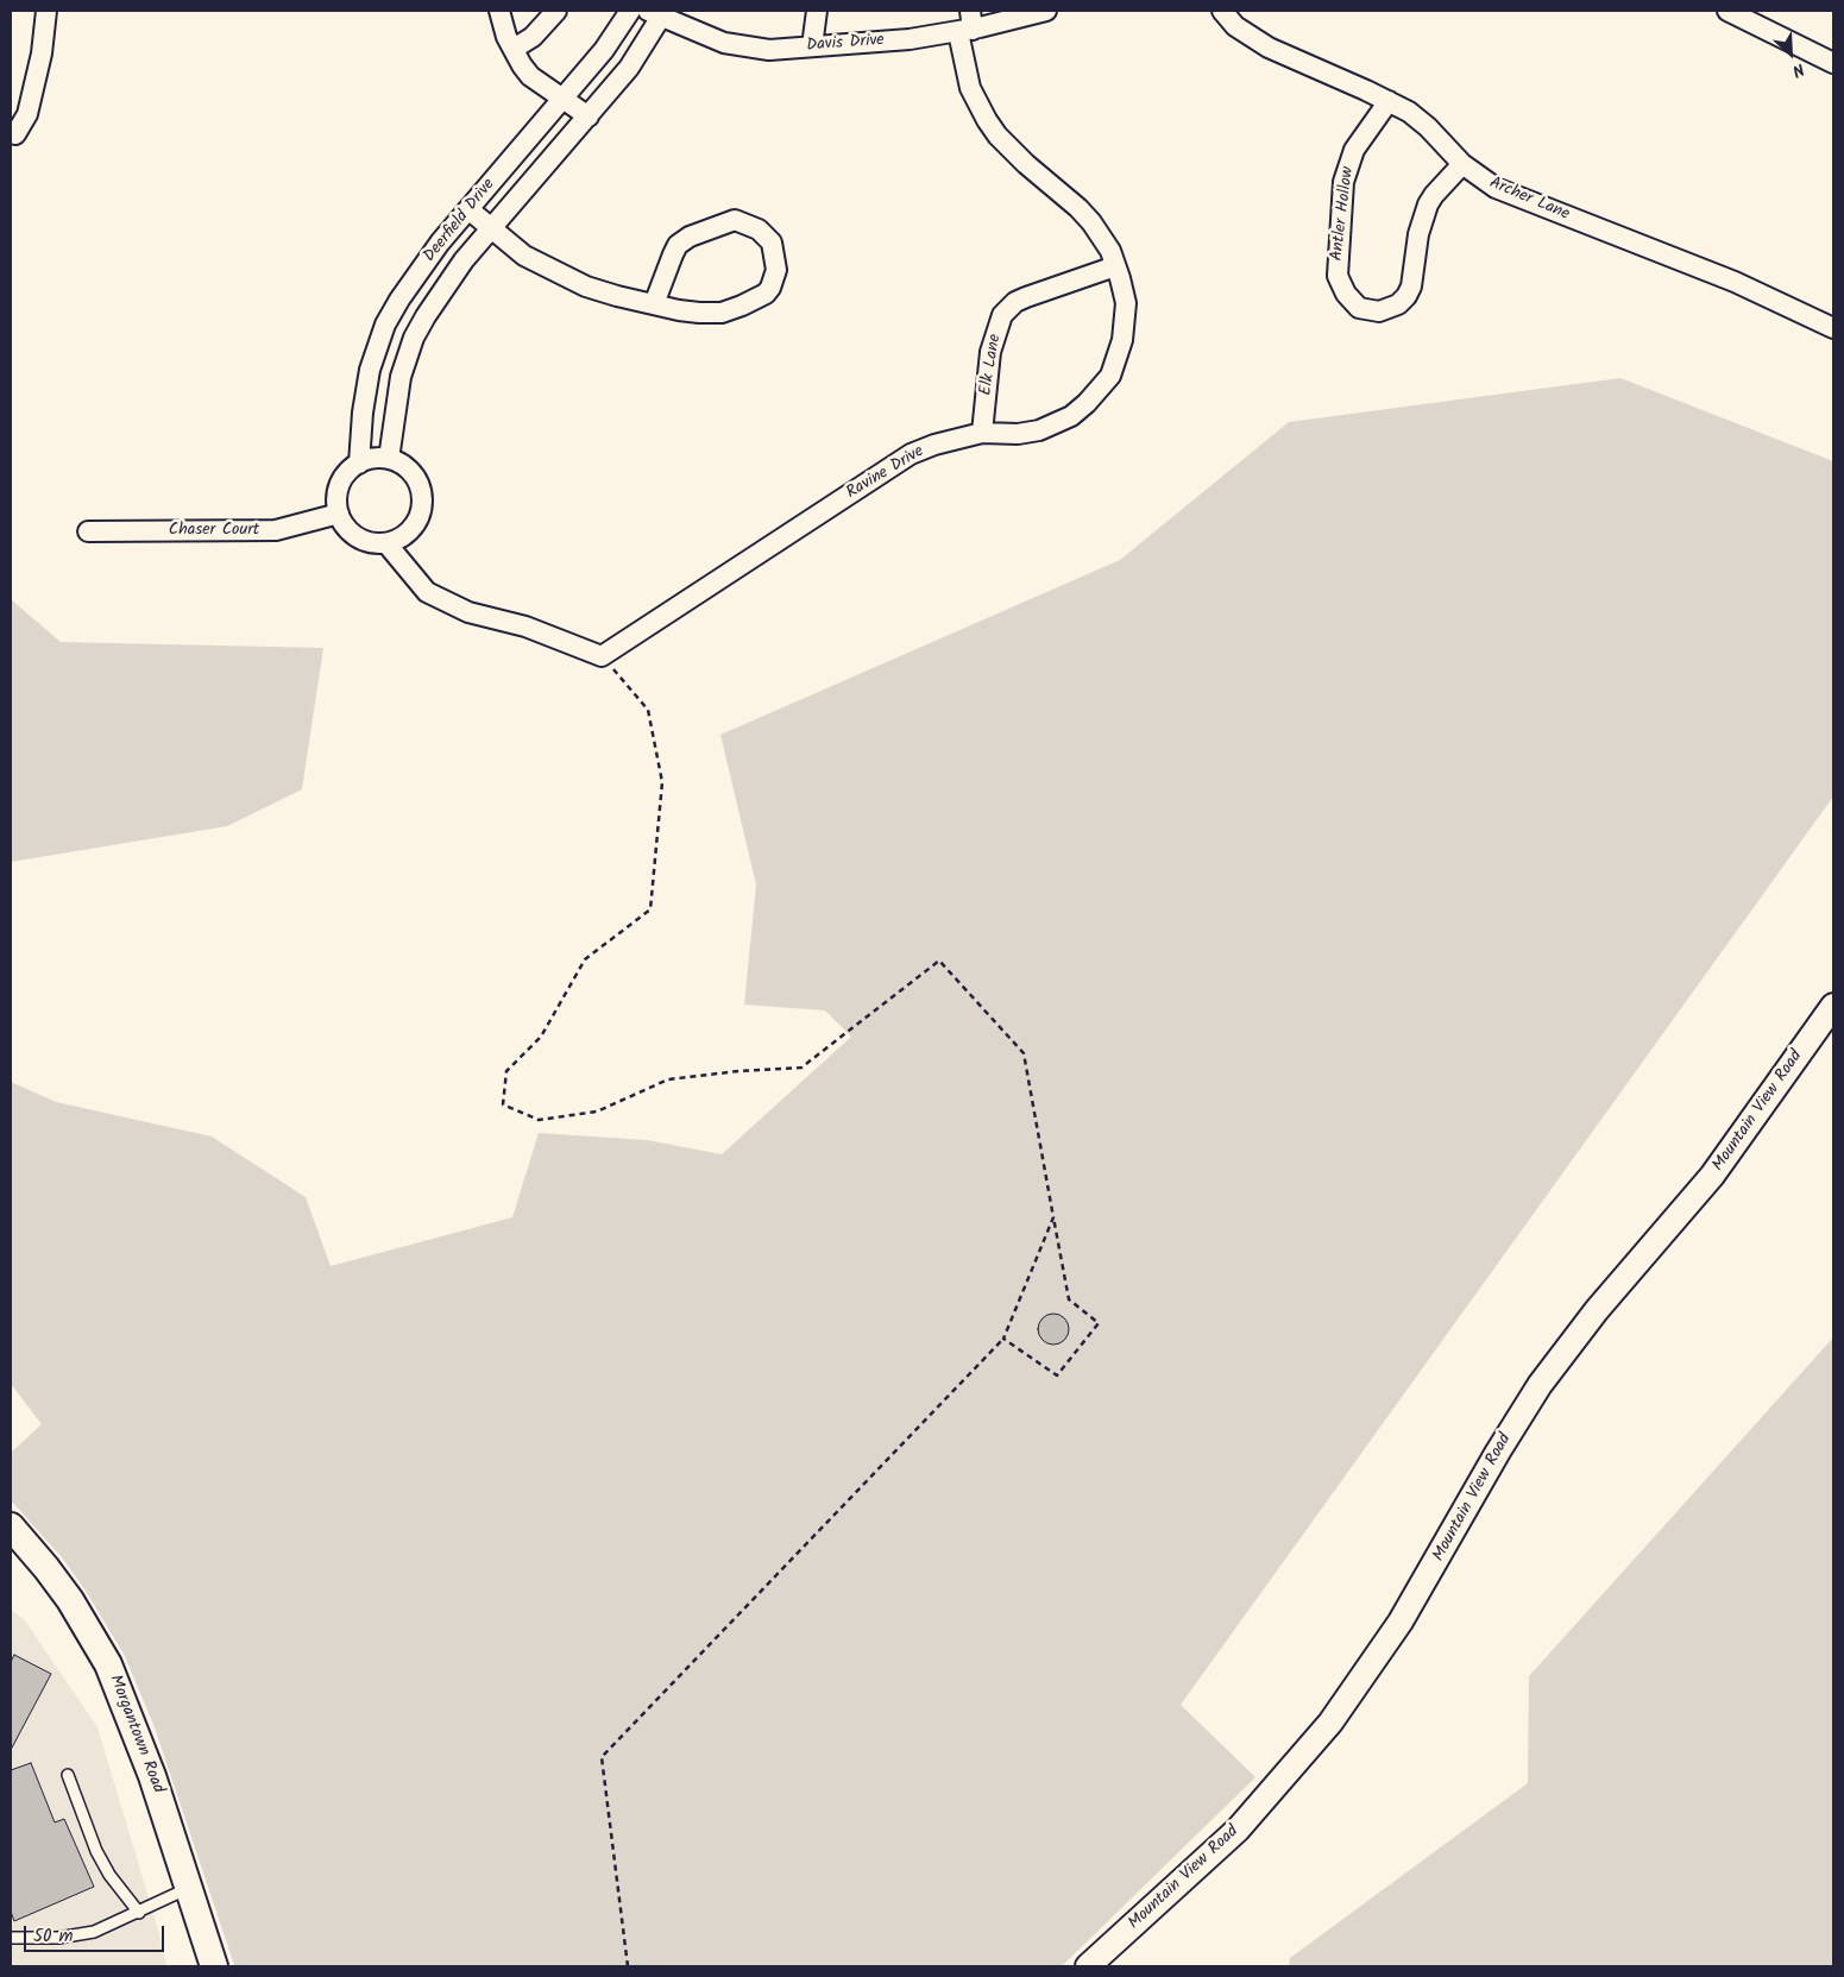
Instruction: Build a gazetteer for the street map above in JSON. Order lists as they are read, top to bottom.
{
  "streets": {
    "main road": ["Morgantown Road"],
    "street": [
      "Davis Drive",
      "Archer Lane",
      "Antler Hollow",
      "Deerfield Drive",
      "Elk Lane",
      "Ravine Drive",
      "Chaser Court",
      "Mountain View Road"
    ]
  },
  "crossings": [
    ["Davis Drive", "Deerfield Drive"],
    ["Davis Drive", "Ravine Drive"],
    ["Archer Lane", "Antler Hollow"],
    ["Deerfield Drive", "Chaser Court"],
    ["Elk Lane", "Ravine Drive"]
  ],
  "scale_bar": "50 m",
  "north": "bottom right"
}
